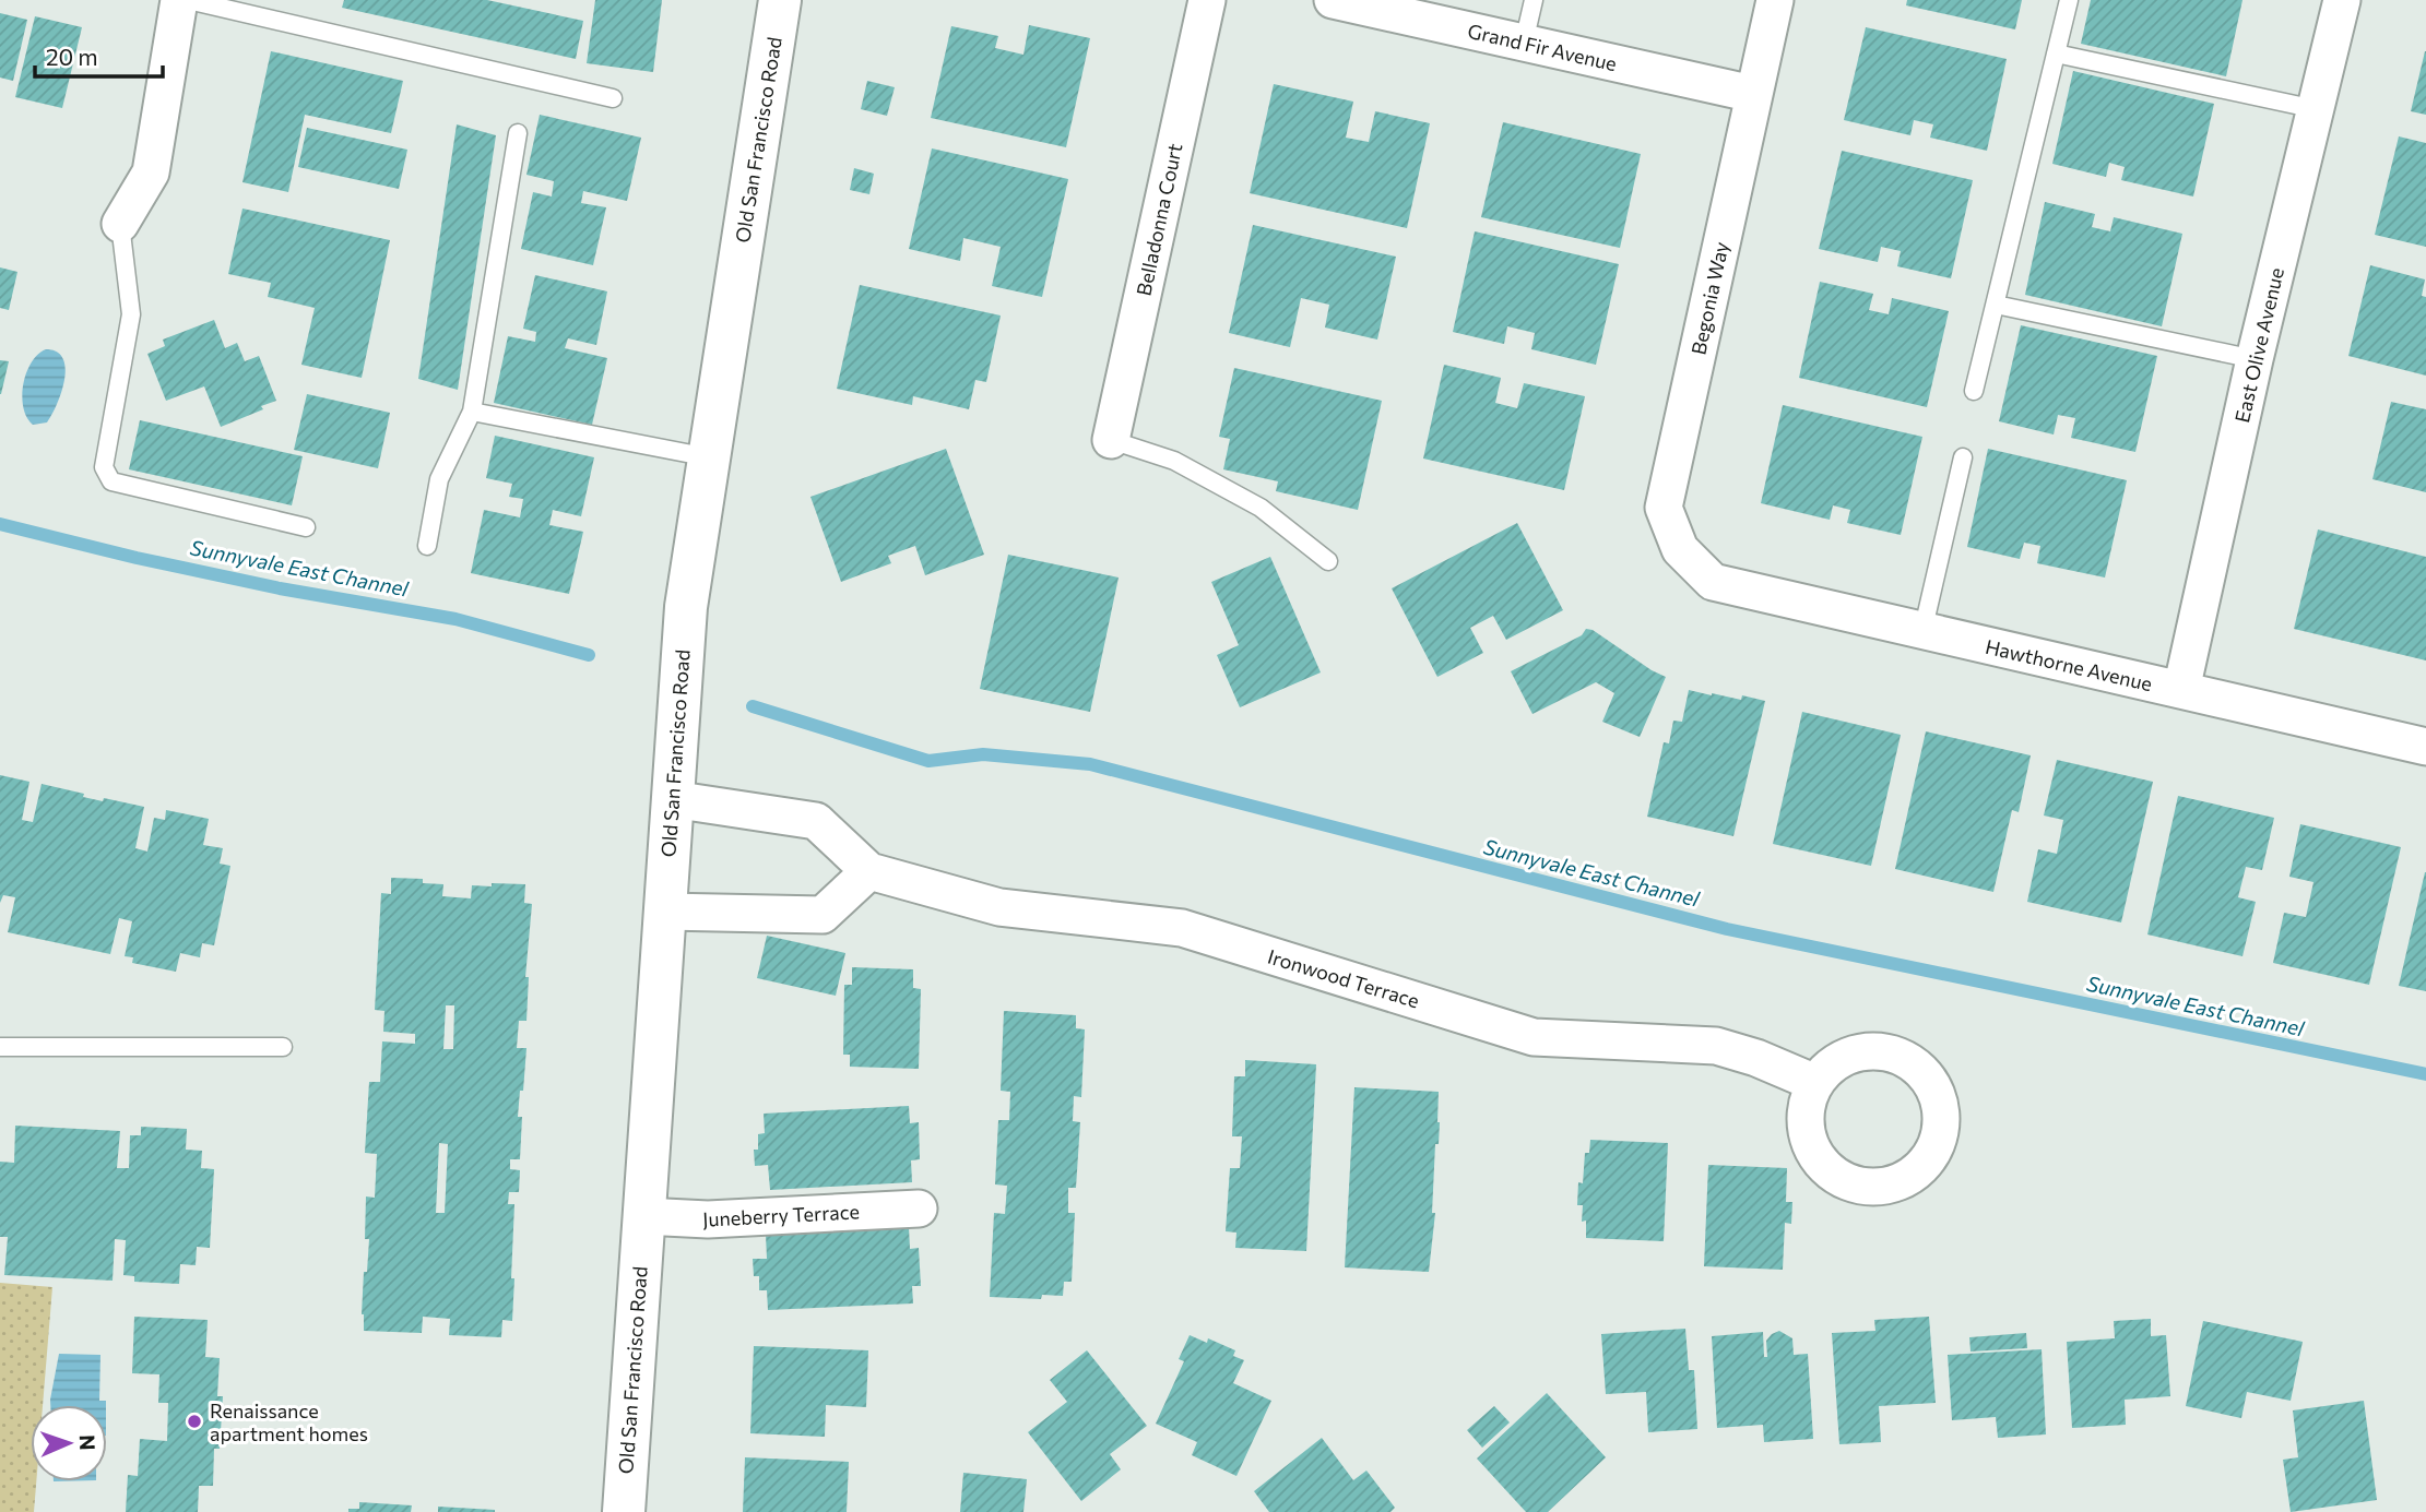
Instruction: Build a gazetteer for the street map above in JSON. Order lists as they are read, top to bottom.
{
  "streets": {
    "main road": ["Old San Francisco Road"],
    "street": [
      "Grand Fir Avenue",
      "Belladonna Court",
      "Begonia Way",
      "East Olive Avenue",
      "Hawthorne Avenue",
      "Ironwood Terrace",
      "Juneberry Terrace"
    ]
  },
  "crossings": [
    ["Grand Fir Avenue", "Begonia Way"],
    ["Old San Francisco Road", "Ironwood Terrace"],
    ["Old San Francisco Road", "Juneberry Terrace"],
    ["Begonia Way", "Hawthorne Avenue"],
    ["East Olive Avenue", "Hawthorne Avenue"]
  ],
  "water": ["Sunnyvale East Channel"],
  "places": ["Renaissance apartment homes"],
  "scale_bar": "20 m",
  "north": "right"
}
